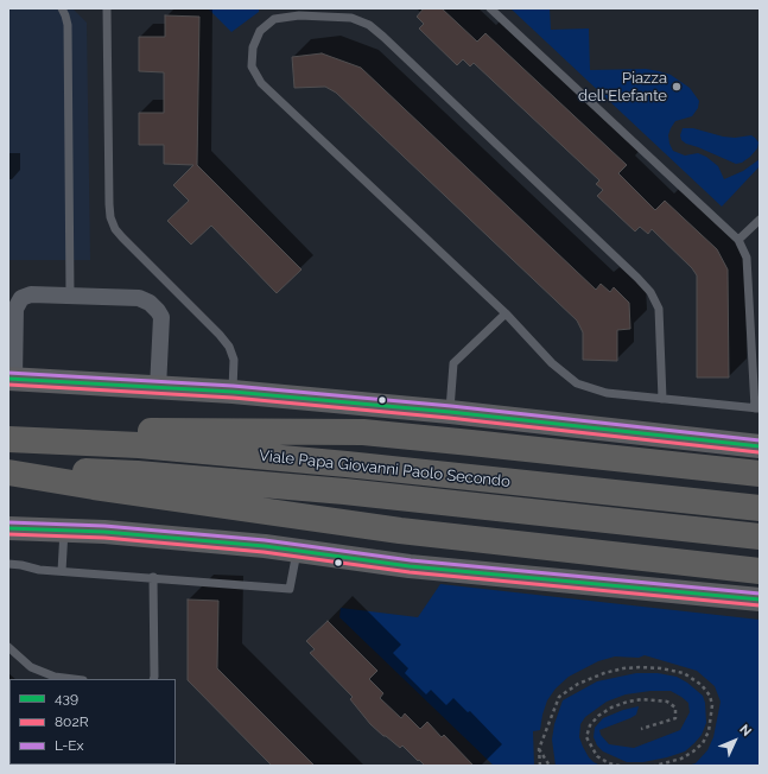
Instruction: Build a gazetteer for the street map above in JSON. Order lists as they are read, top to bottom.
{
  "streets": {
    "main road": ["Viale Papa Giovanni Paolo Secondo"]
  },
  "places": ["Piazza dell'Elefante"],
  "lines": ["transit line L-Ex", "transit line 439", "transit line 802R"],
  "legend": ["439", "802R", "L-Ex"],
  "north": "top right"
}
